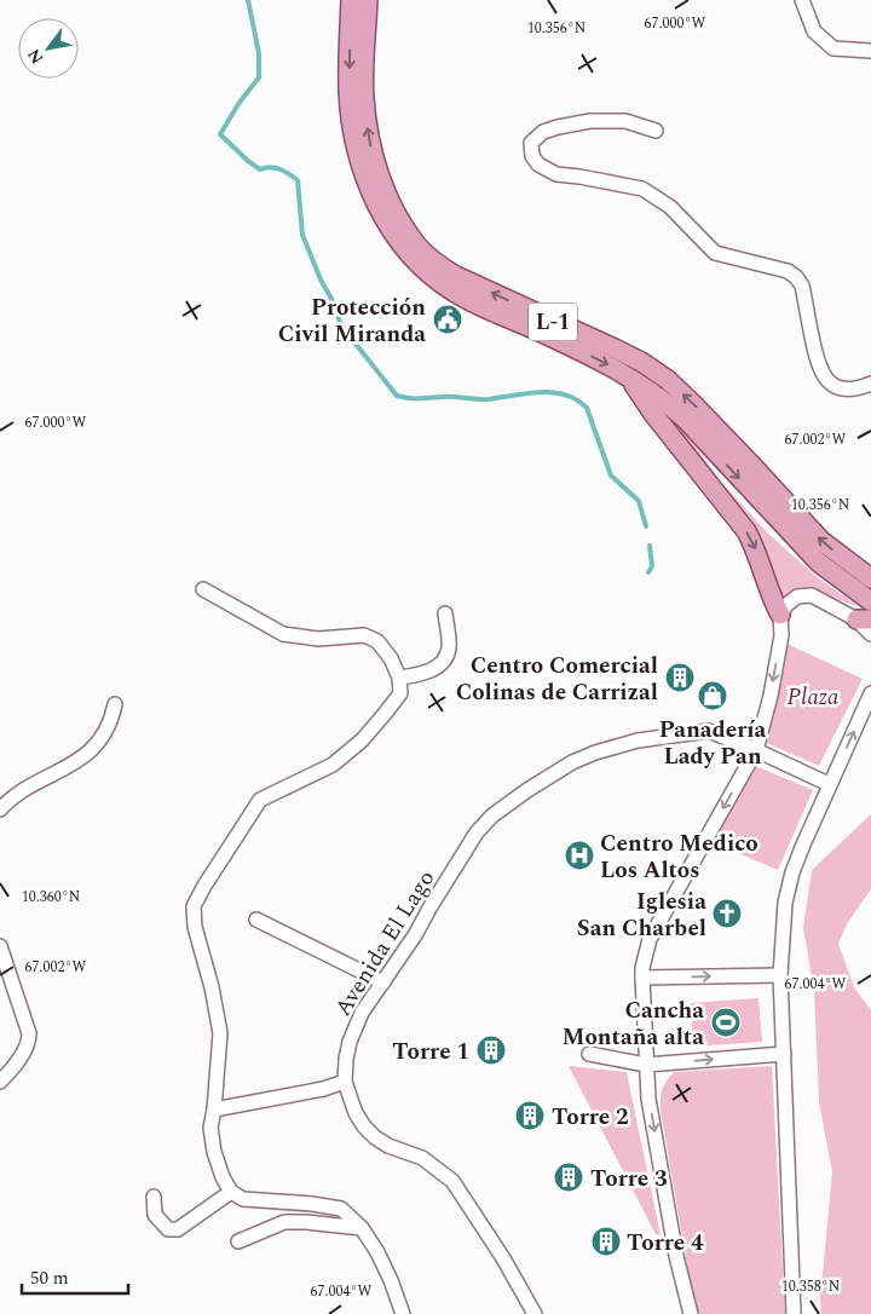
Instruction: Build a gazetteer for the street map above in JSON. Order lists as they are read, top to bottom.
{
  "streets": {
    "main road": ["L-1"],
    "street": ["Avenida El Lago"]
  },
  "parks": ["Plaza"],
  "places": {
    "public building": ["Protección Civil Miranda"],
    "building": [
      "Centro Comercial Colinas de Carrizal",
      "Torre 1",
      "Torre 2",
      "Torre 3",
      "Torre 4"
    ],
    "shop": ["Panadería Lady Pan"],
    "hospital": ["Centro Medico Los Altos"],
    "church": ["Iglesia San Charbel"],
    "sports": ["Cancha Montaña alta"]
  },
  "scale_bar": "50 m",
  "north": "bottom left",
  "coordinates": [
    "67.000°W",
    "10.356°N",
    "67.002°W",
    "10.360°N",
    "67.004°W",
    "10.358°N"
  ]
}
